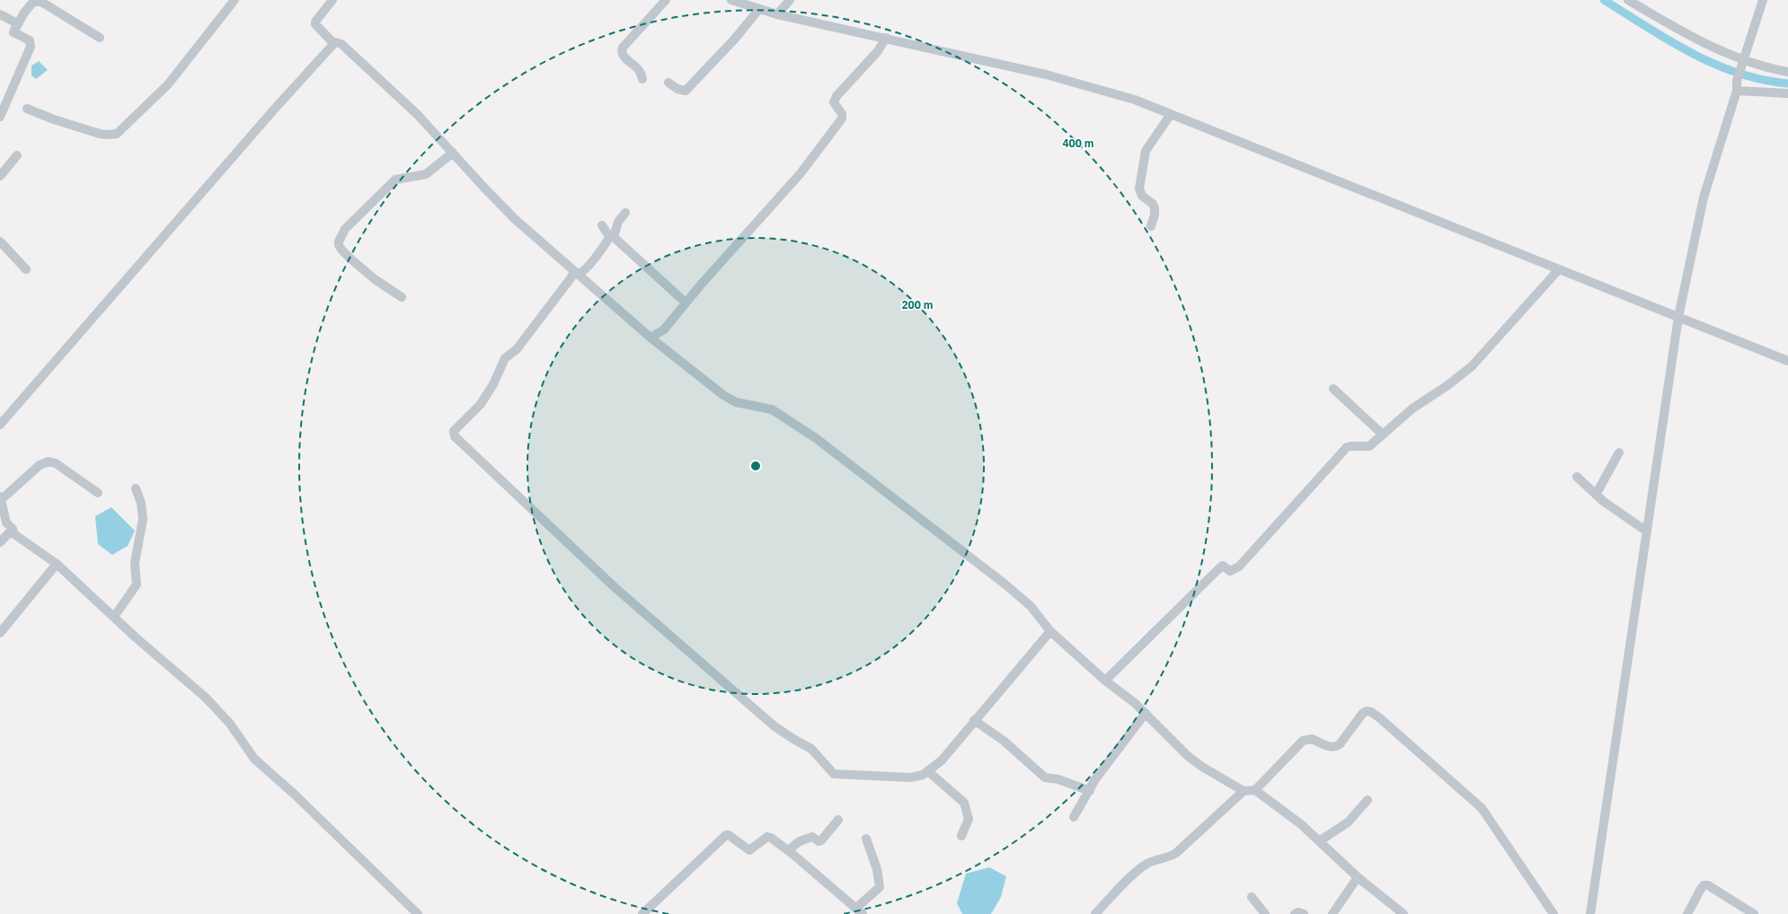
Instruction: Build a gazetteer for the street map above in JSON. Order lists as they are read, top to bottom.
{
  "rings": ["400 m", "200 m"]
}
